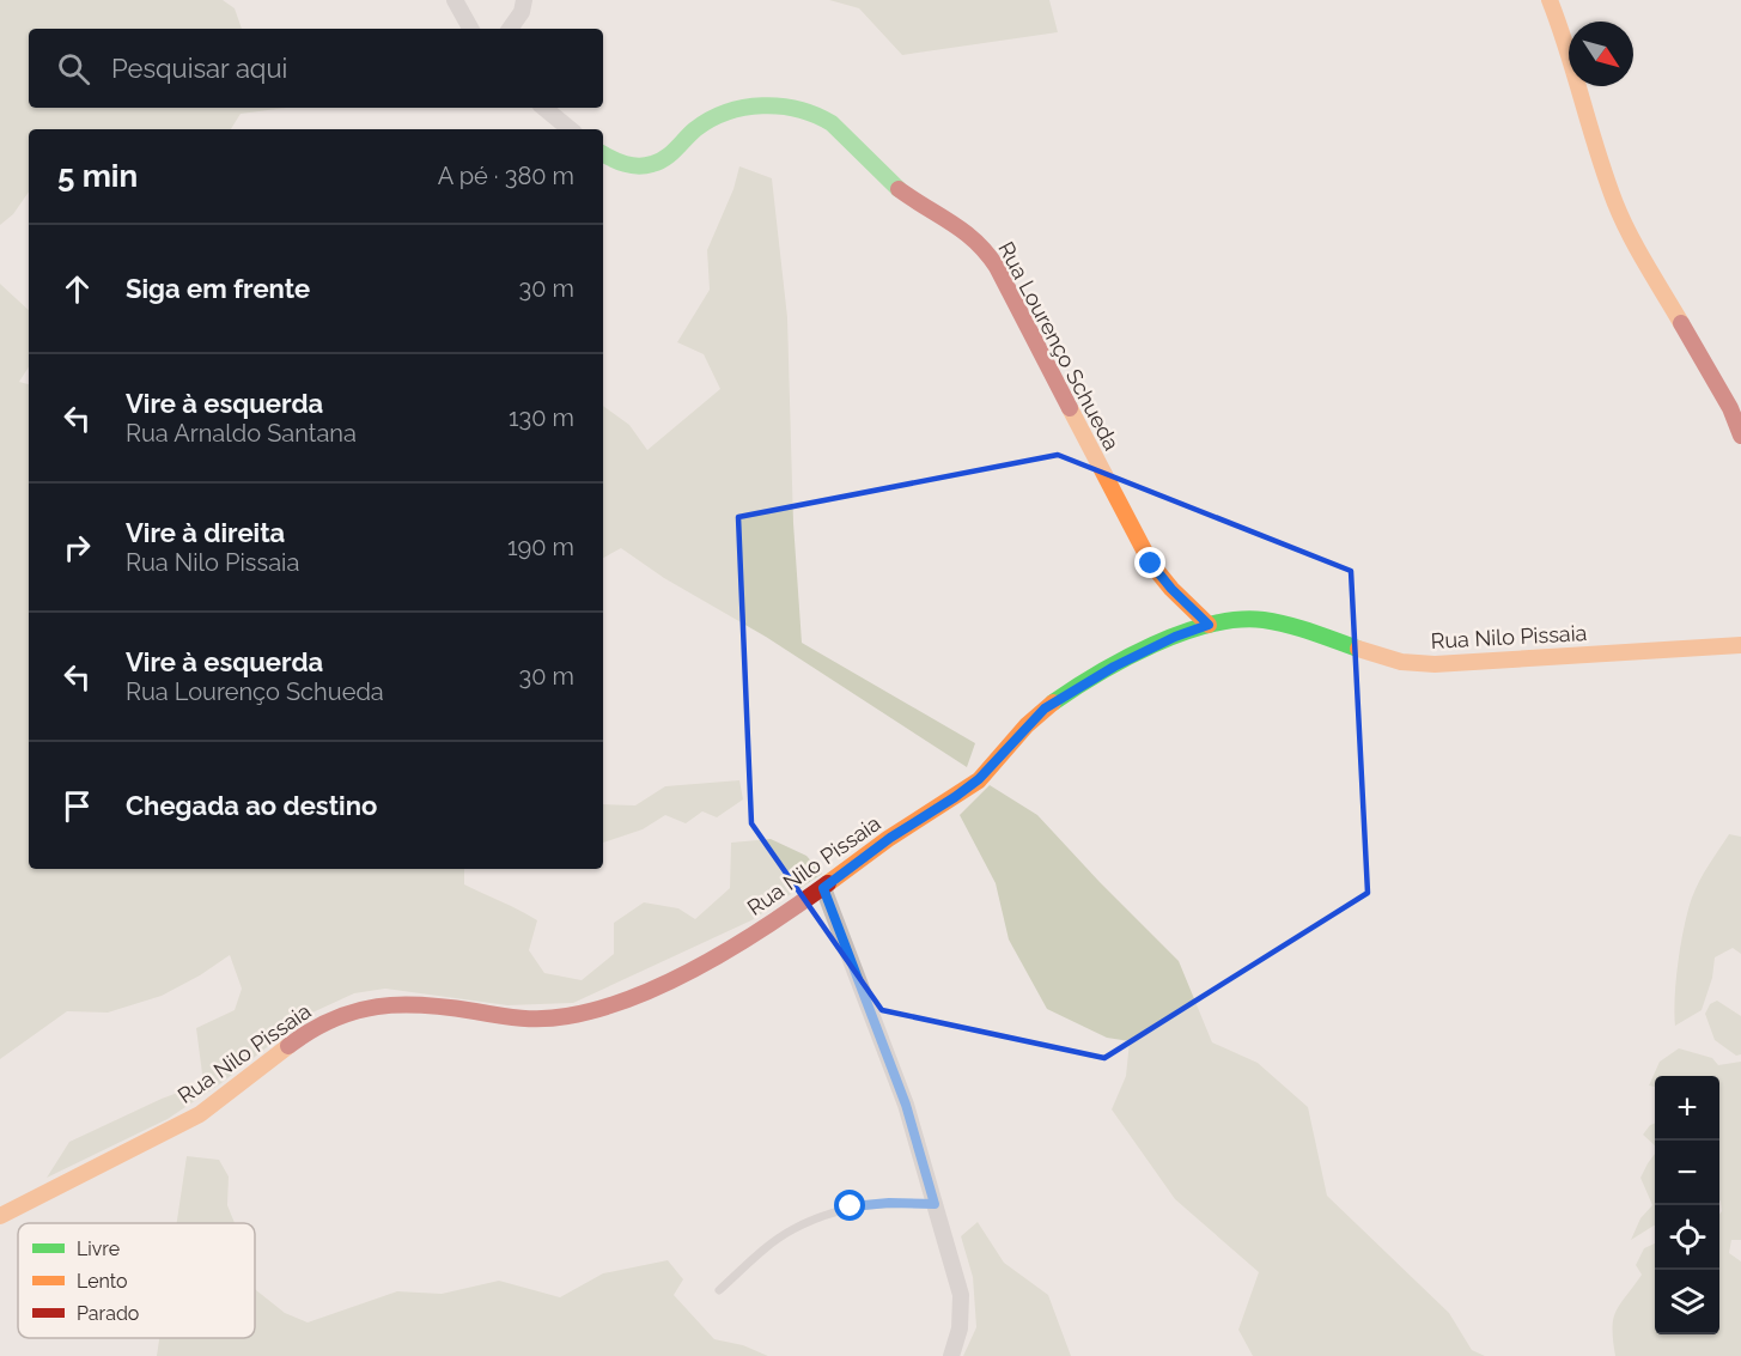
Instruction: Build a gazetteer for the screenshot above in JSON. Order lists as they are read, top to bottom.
{
  "streets": {
    "street": ["Rua Lourenço Schueda", "Rua Nilo Pissaia"]
  },
  "crossings": [
    ["Rua Lourenço Schueda", "Rua Nilo Pissaia"]
  ],
  "legend": ["Livre", "Lento", "Parado"],
  "north": "bottom right",
  "page": {
    "search": "Pesquisar aqui",
    "heading": ["5 min", "A pé · 380 m"],
    "list": [
      ["Siga em frente", "30 m"],
      ["Vire à esquerda", "Rua Arnaldo Santana", "130 m"],
      ["Vire à direita", "Rua Nilo Pissaia", "190 m"],
      ["Vire à esquerda", "Rua Lourenço Schueda", "30 m"],
      "Chegada ao destino"
    ],
    "map_buttons": ["+", "−"]
  }
}
